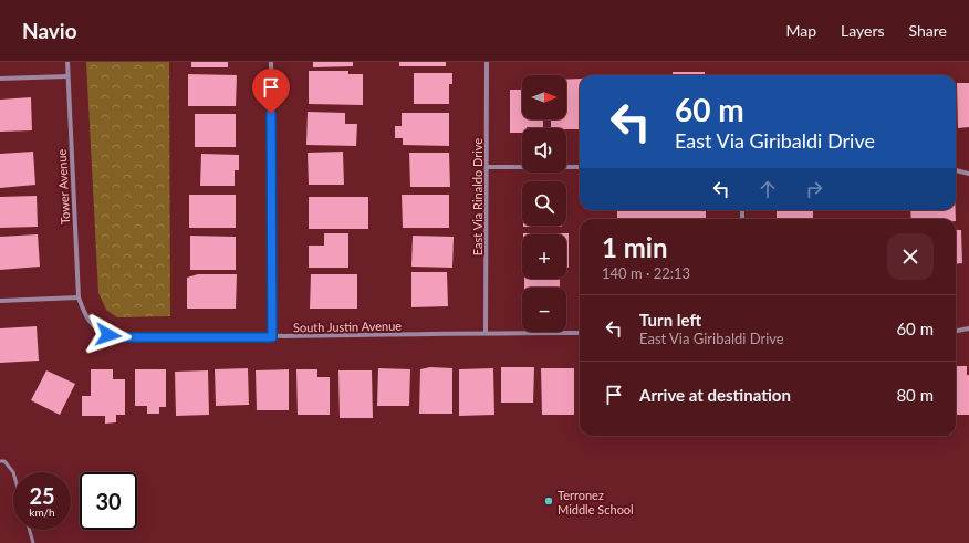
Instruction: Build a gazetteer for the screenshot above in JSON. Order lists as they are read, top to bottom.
{
  "streets": {
    "street": ["Tower Avenue", "East Via Rinaldo Drive", "South Justin Avenue"]
  },
  "crossings": [
    ["Tower Avenue", "South Justin Avenue"],
    ["East Via Rinaldo Drive", "South Justin Avenue"]
  ],
  "places": ["Terronez Middle School"],
  "north": "right",
  "page": {
    "header": "Navio",
    "nav": ["Map", "Layers", "Share"],
    "map_buttons": ["+", "−"],
    "turn": ["60 m", "East Via Giribaldi Drive"],
    "heading": ["1 min", "140 m · 22:13"],
    "list": [
      {
        "name": "Turn left",
        "note": "East Via Giribaldi Drive",
        "value": "60 m"
      },
      {
        "name": "Arrive at destination",
        "value": "80 m"
      }
    ],
    "speed": "25 km/h",
    "limit": "30"
  }
}
